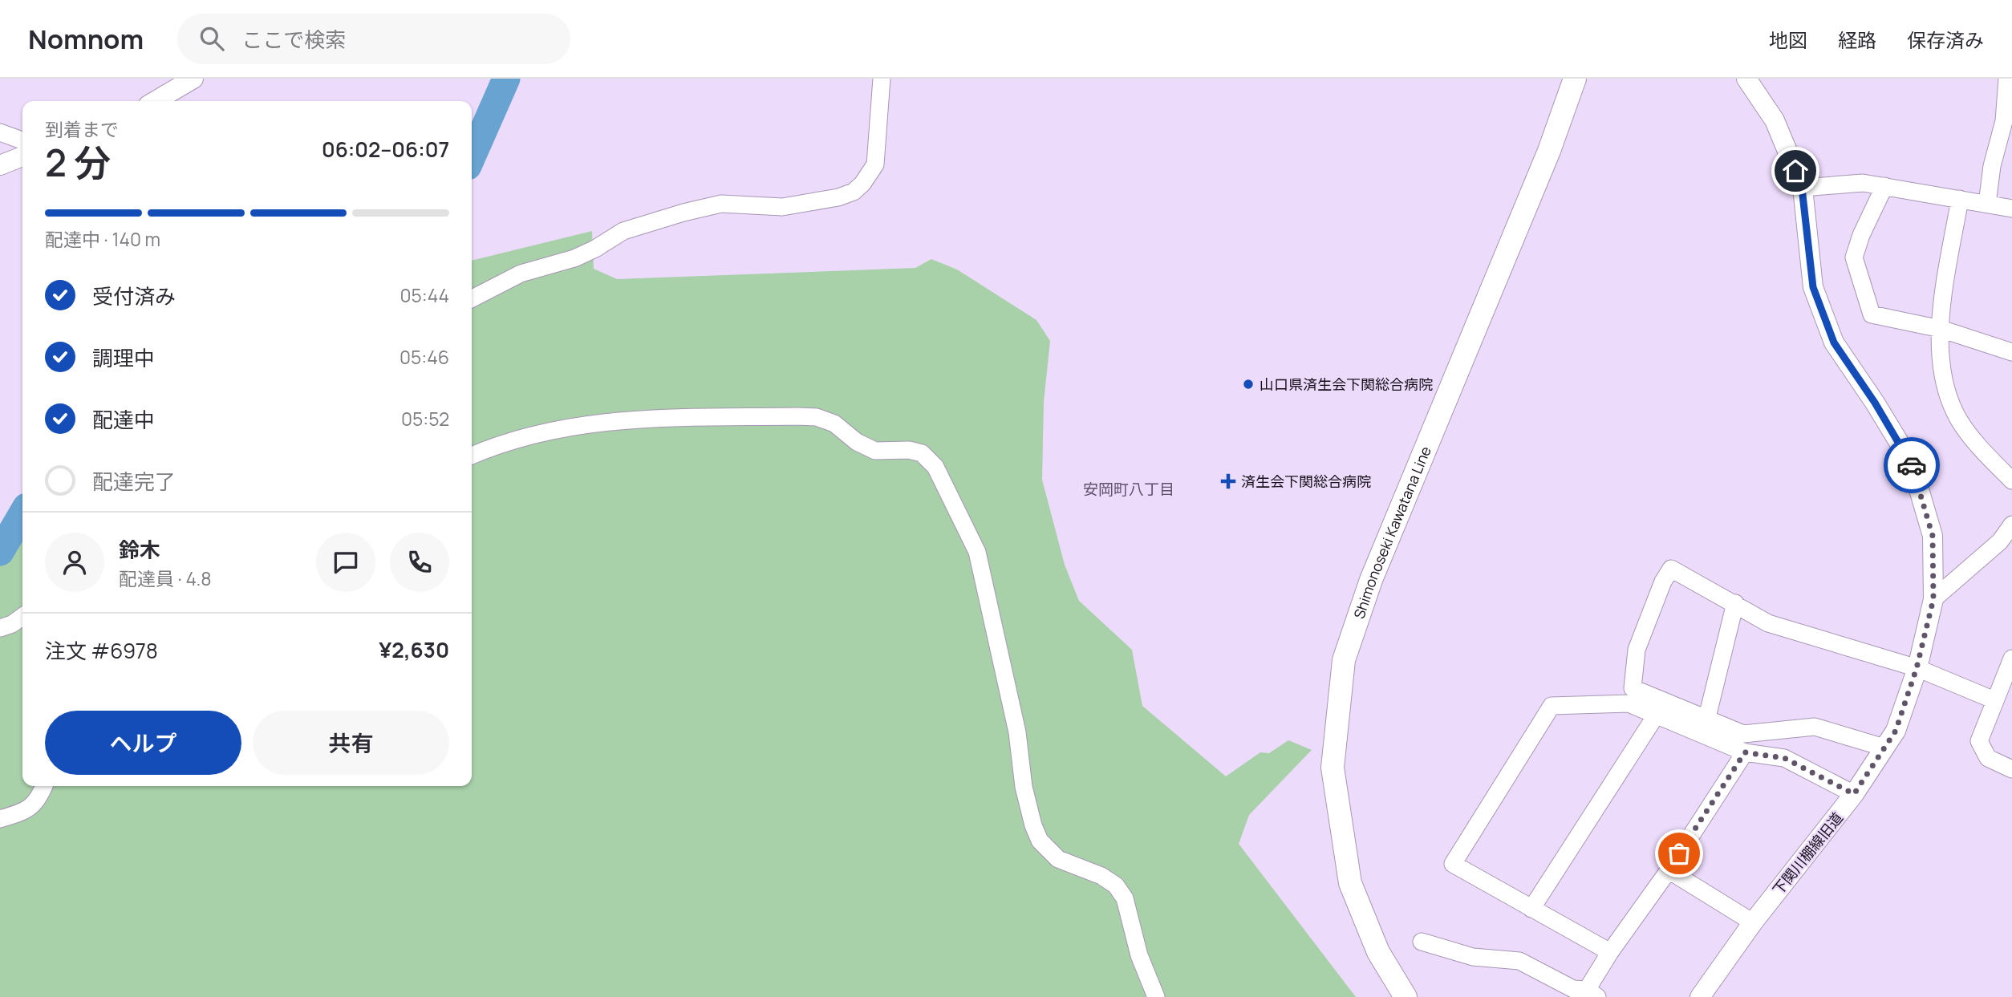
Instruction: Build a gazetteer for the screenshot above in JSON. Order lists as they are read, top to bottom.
{
  "streets": {
    "main road": ["Shimonoseki Kawatana Line"],
    "street": ["下関川棚線旧道"]
  },
  "districts": ["安岡町八丁目"],
  "places": {
    "other": ["山口県済生会下関総合病院"],
    "health": ["済生会下関総合病院"]
  },
  "page": {
    "header": "Nomnom",
    "search": "ここで検索",
    "nav": ["地図", "経路", "保存済み"],
    "heading": ["2 分", "到着まで", "06:02–06:07"],
    "panel": [
      "鈴木",
      "配達員 · 4.8",
      "注文 #6978",
      "¥2,630"
    ],
    "bar": "配達中 · 140 m",
    "list": [
      ["受付済み", "05:44"],
      ["調理中", "05:46"],
      ["配達中", "05:52"],
      "配達完了"
    ],
    "buttons": ["ヘルプ", "共有"]
  }
}
